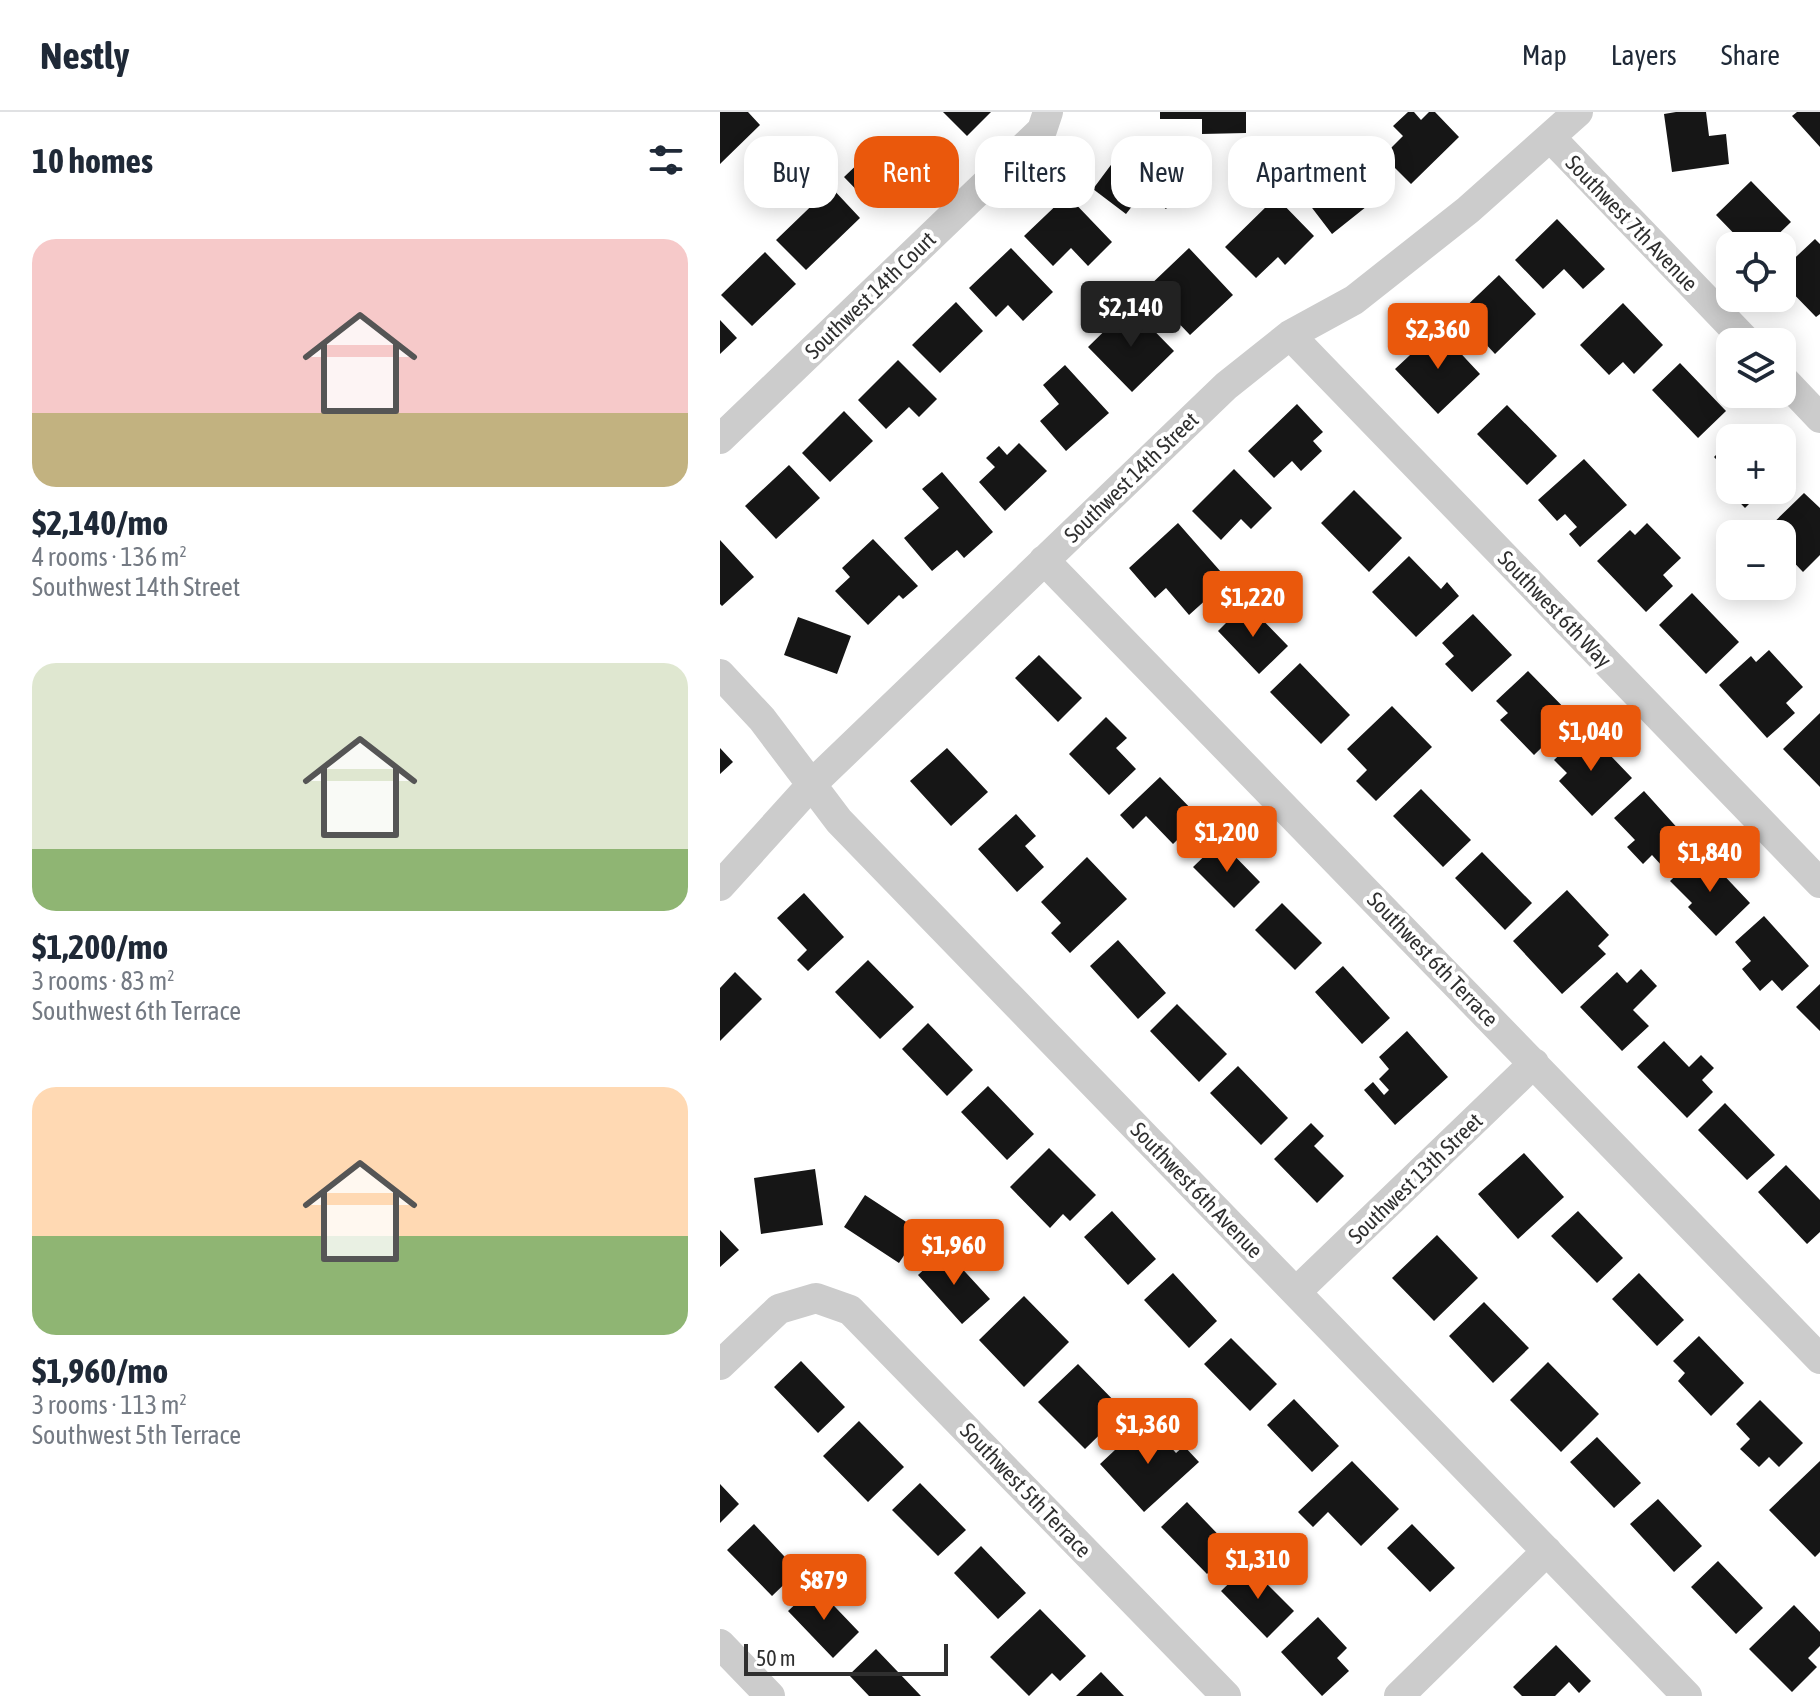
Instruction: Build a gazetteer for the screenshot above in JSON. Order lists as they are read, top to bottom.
{
  "streets": {
    "street": [
      "Southwest 7th Avenue",
      "Southwest 14th Court",
      "Southwest 14th Street",
      "Southwest 6th Way",
      "Southwest 6th Terrace",
      "Southwest 13th Street",
      "Southwest 6th Avenue",
      "Southwest 5th Terrace"
    ]
  },
  "crossings": [
    ["Southwest 7th Avenue", "Southwest 14th Street"],
    ["Southwest 14th Street", "Southwest 6th Way"],
    ["Southwest 14th Street", "Southwest 6th Terrace"],
    ["Southwest 14th Street", "Southwest 6th Avenue"],
    ["Southwest 6th Terrace", "Southwest 13th Street"],
    ["Southwest 13th Street", "Southwest 6th Avenue"]
  ],
  "scale_bar": "50 m",
  "page": {
    "header": "Nestly",
    "nav": ["Map", "Layers", "Share"],
    "heading": "10 homes",
    "chip": [
      "Buy",
      "Rent",
      "Filters",
      "New",
      "Apartment"
    ],
    "list": [
      {
        "name": "$2,140/mo",
        "note": "4 rooms · 136 m² · Southwest 14th Street"
      },
      {
        "name": "$1,200/mo",
        "note": "3 rooms · 83 m² · Southwest 6th Terrace"
      },
      {
        "name": "$1,960/mo",
        "note": "3 rooms · 113 m² · Southwest 5th Terrace"
      }
    ],
    "map_buttons": ["+", "−"],
    "price": [
      "$2,140",
      "$2,360",
      "$1,220",
      "$1,040",
      "$1,200",
      "$1,840",
      "$1,960",
      "$1,360",
      "$1,310",
      "$879"
    ],
    "scale": "50 m"
  }
}
